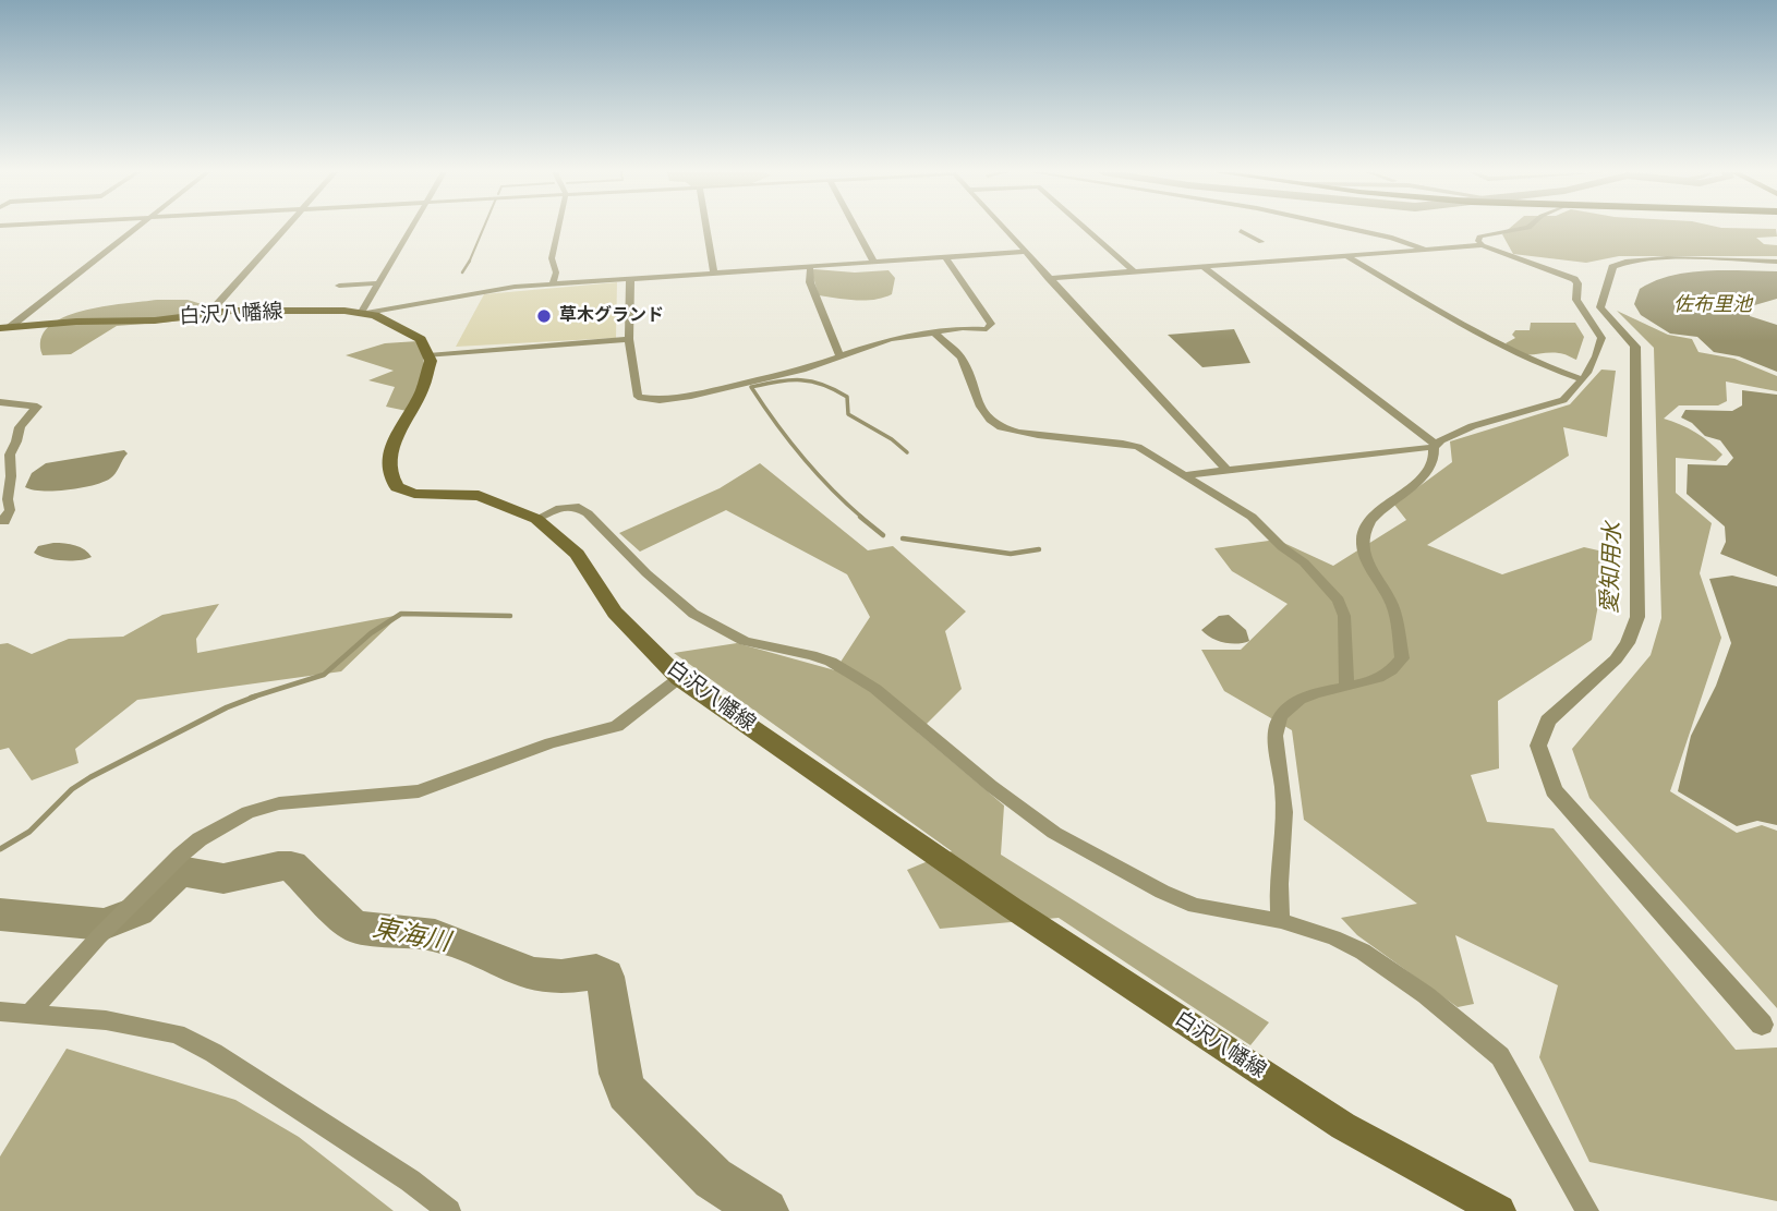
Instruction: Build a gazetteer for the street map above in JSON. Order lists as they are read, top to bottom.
{
  "streets": {
    "main road": ["白沢八幡線"]
  },
  "water": ["佐布里池", "愛知用水", "東海川"],
  "places": ["草木グランド"]
}
